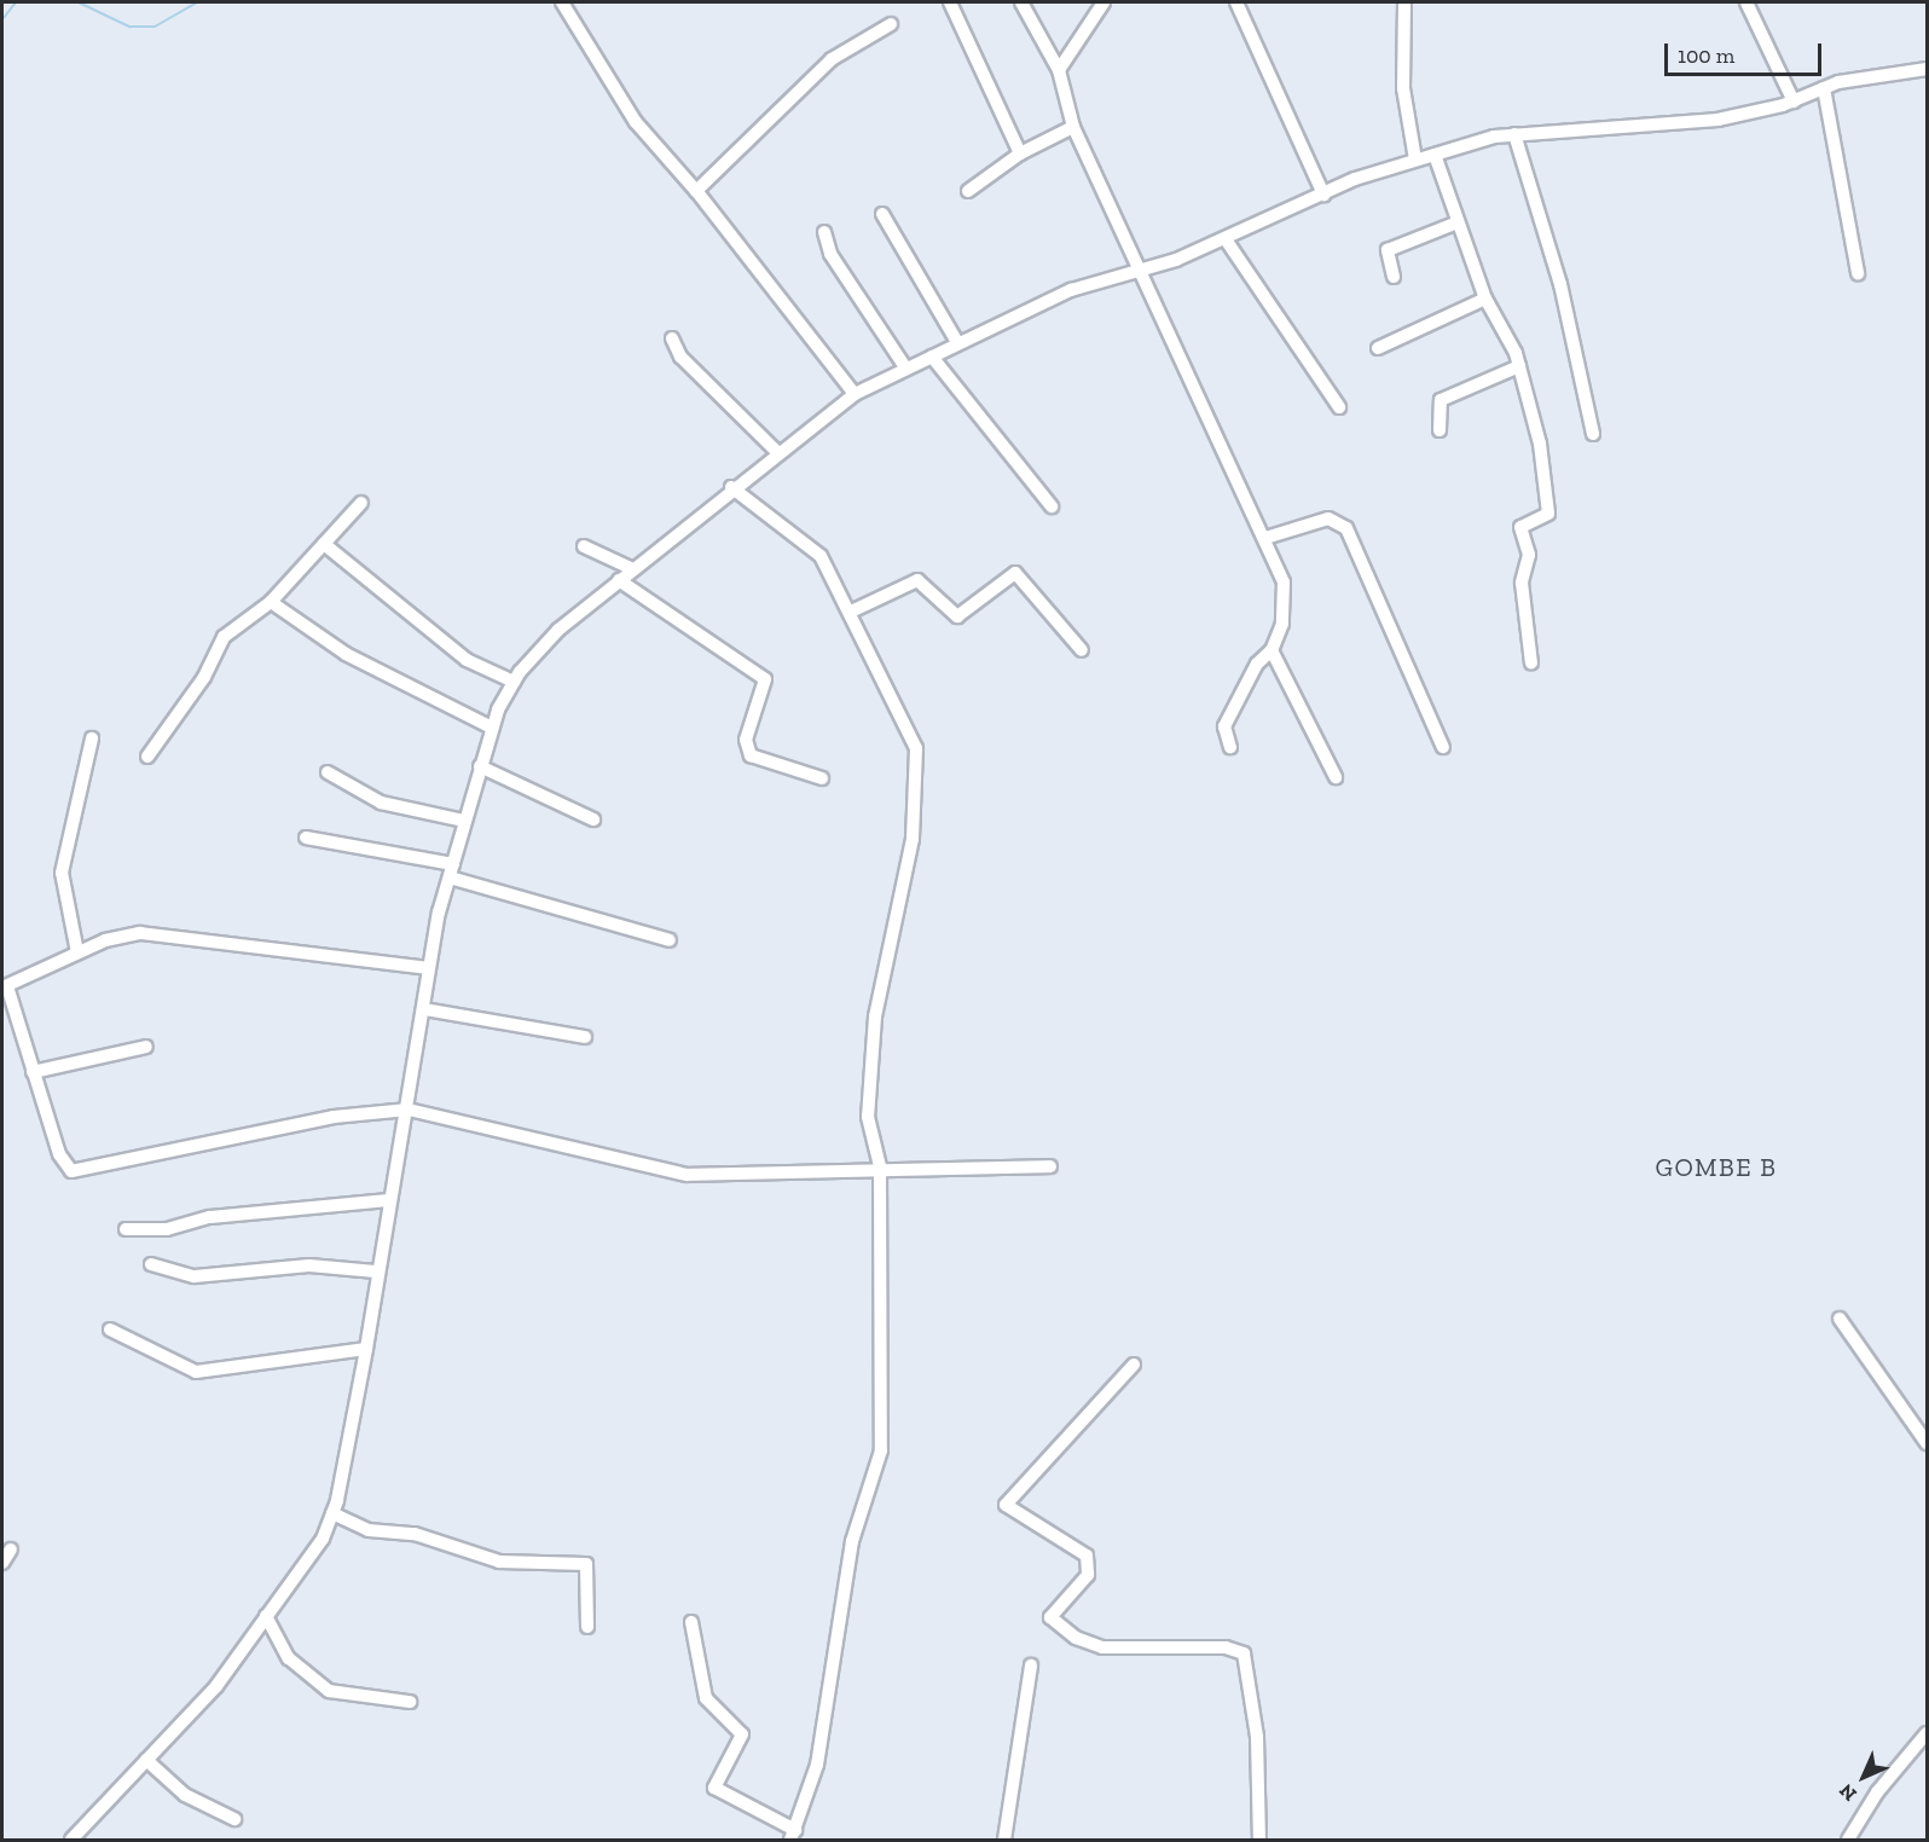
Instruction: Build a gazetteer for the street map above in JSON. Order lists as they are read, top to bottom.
{
  "districts": ["GOMBE B"],
  "scale_bar": "100 m",
  "north": "bottom left"
}
